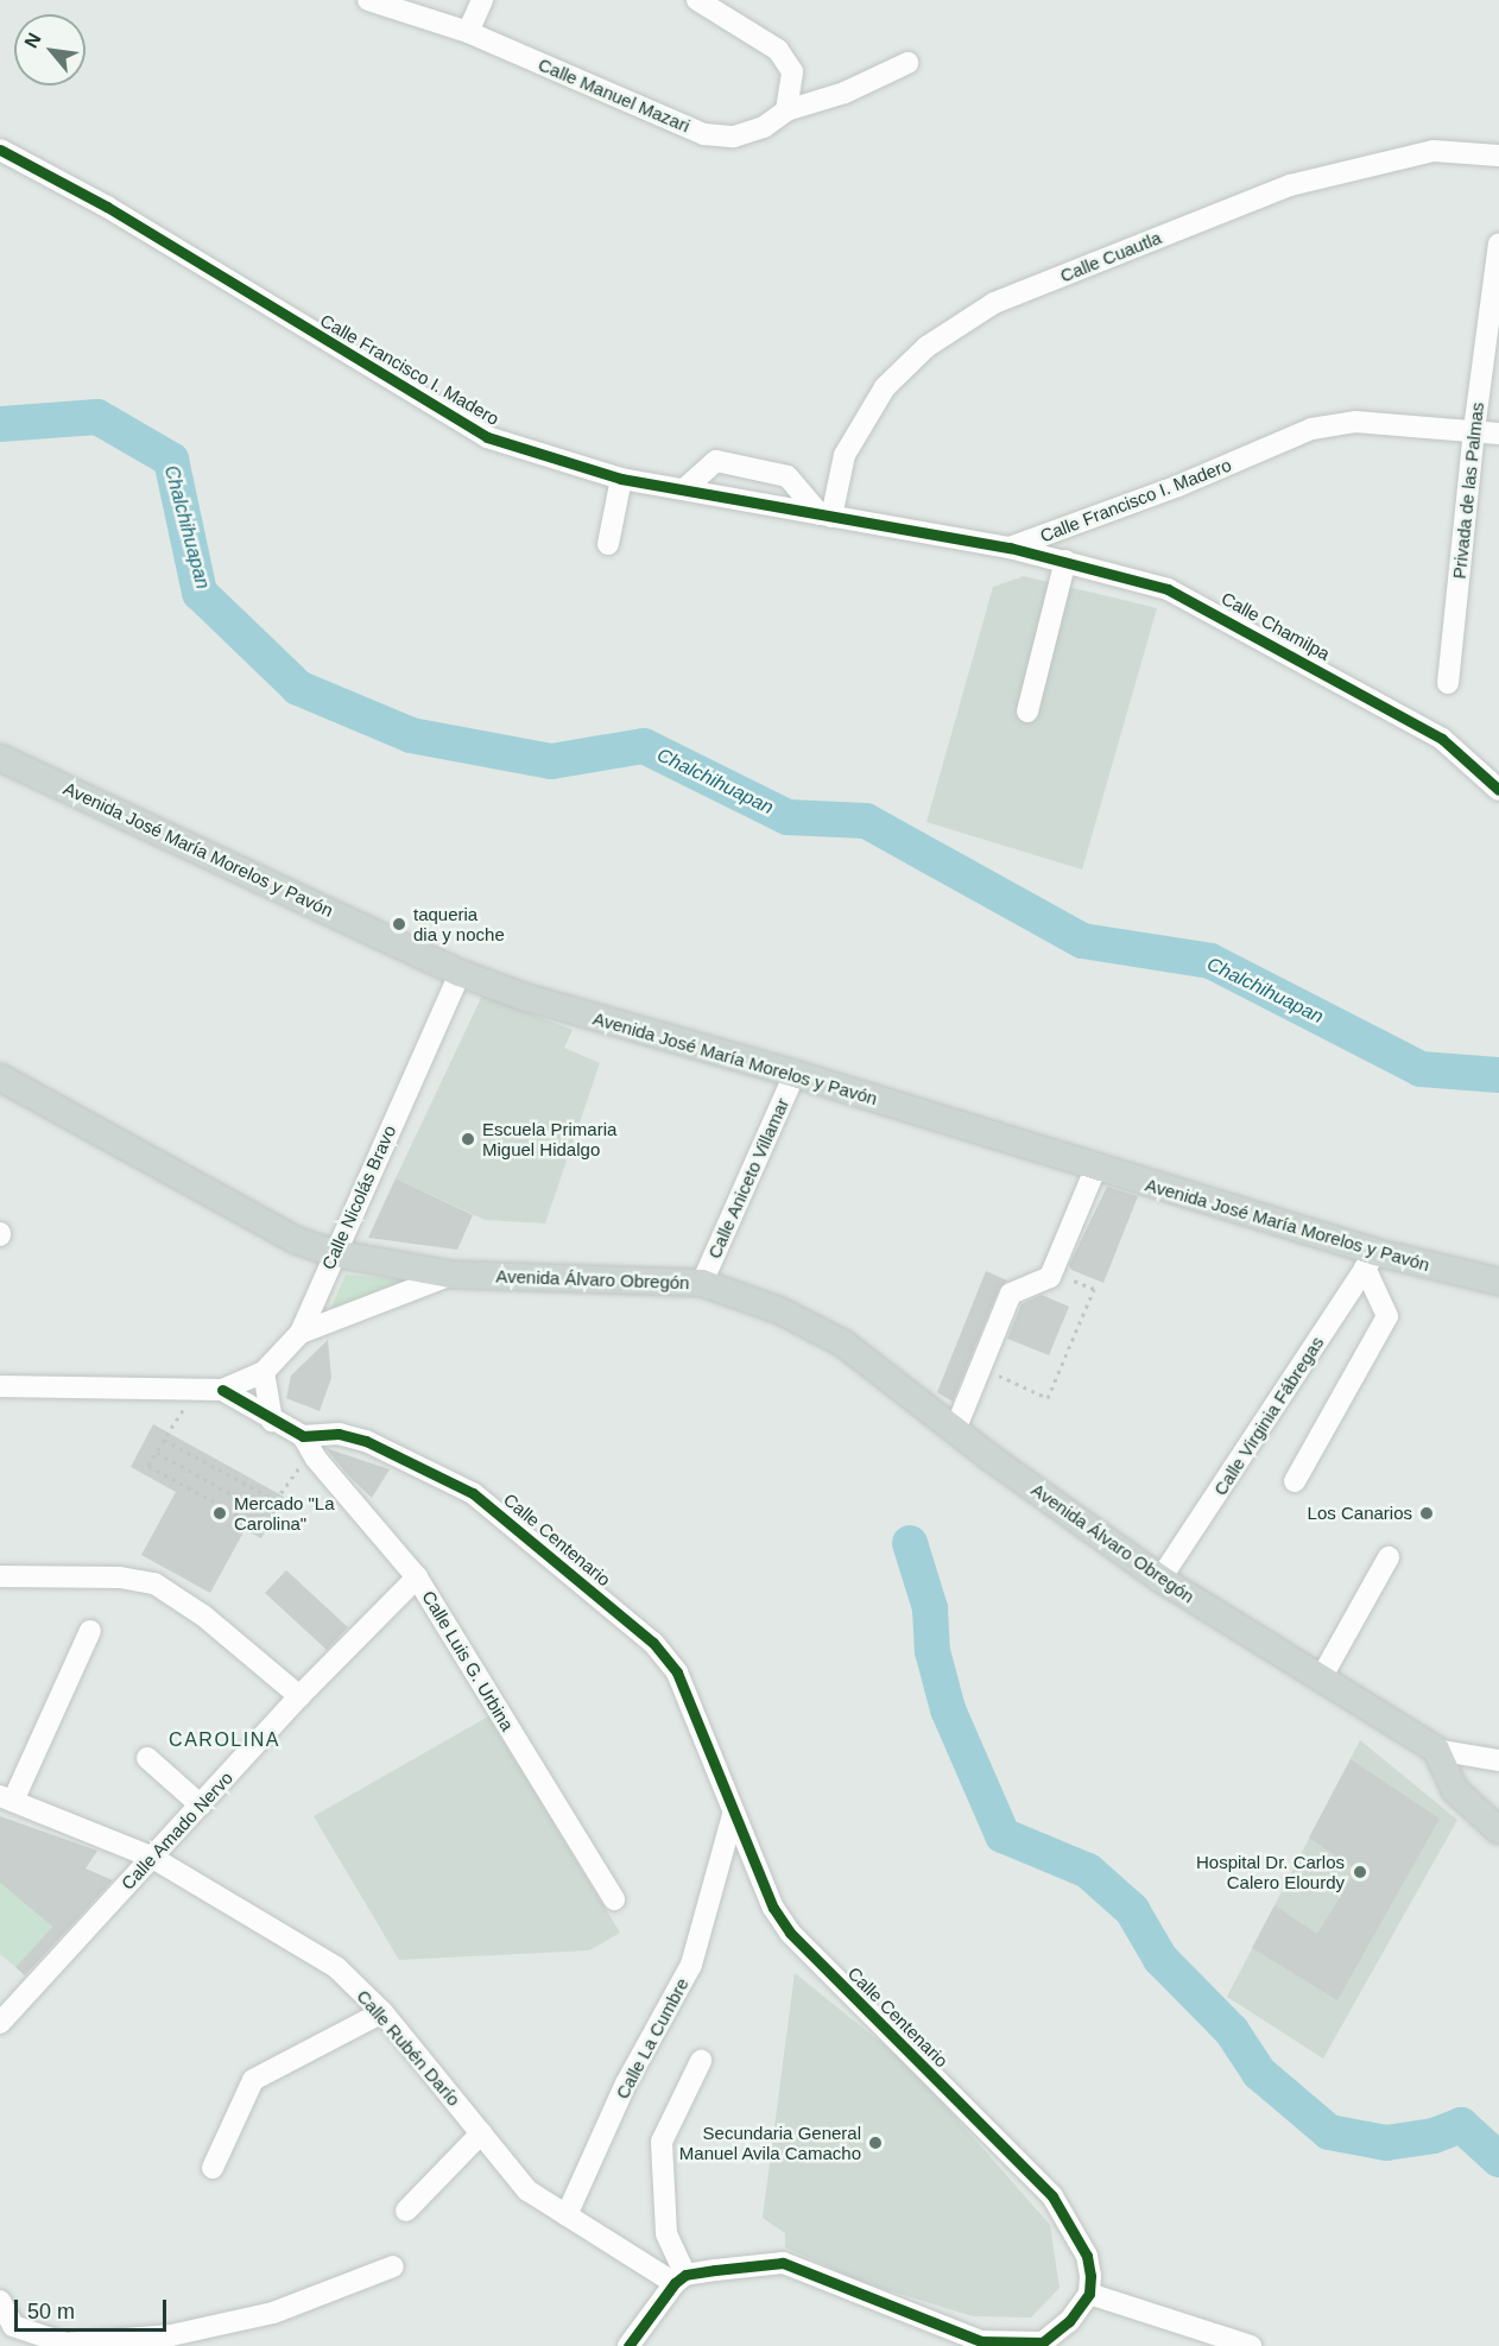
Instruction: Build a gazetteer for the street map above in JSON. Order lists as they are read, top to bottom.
{
  "streets": {
    "main road": ["Avenida José María Morelos y Pavón", "Avenida Álvaro Obregón"],
    "street": [
      "Calle Manuel Mazari",
      "Calle Cuautla",
      "Calle Francisco I. Madero",
      "Privada de las Palmas",
      "Calle Chamilpa",
      "Calle Aniceto Villamar",
      "Calle Nicolás Bravo",
      "Calle Virginia Fábregas",
      "Calle Centenario",
      "Calle Luis G. Urbina",
      "Calle Amado Nervo",
      "Calle La Cumbre",
      "Calle Rubén Darío"
    ]
  },
  "crossings": [
    ["Calle Cuautla", "Calle Francisco I. Madero"],
    ["Calle Francisco I. Madero", "Privada de las Palmas"],
    ["Calle Francisco I. Madero", "Calle Chamilpa"],
    ["Avenida José María Morelos y Pavón", "Calle Aniceto Villamar"],
    ["Avenida José María Morelos y Pavón", "Calle Nicolás Bravo"],
    ["Avenida José María Morelos y Pavón", "Calle Virginia Fábregas"],
    ["Calle Aniceto Villamar", "Avenida Álvaro Obregón"],
    ["Calle Nicolás Bravo", "Avenida Álvaro Obregón"],
    ["Avenida Álvaro Obregón", "Calle Virginia Fábregas"],
    ["Calle Centenario", "Calle Luis G. Urbina"],
    ["Calle Centenario", "Calle La Cumbre"],
    ["Calle Luis G. Urbina", "Calle Amado Nervo"],
    ["Calle Amado Nervo", "Calle Rubén Darío"],
    ["Calle La Cumbre", "Calle Rubén Darío"]
  ],
  "districts": ["CAROLINA"],
  "water": ["Chalchihuapan"],
  "places": [
    "taqueria dia y noche",
    "Escuela Primaria Miguel Hidalgo",
    "Mercado \"La Carolina\"",
    "Los Canarios",
    "Hospital Dr. Carlos Calero Elourdy",
    "Secundaria General Manuel Avila Camacho"
  ],
  "scale_bar": "50 m",
  "north": "top left"
}
